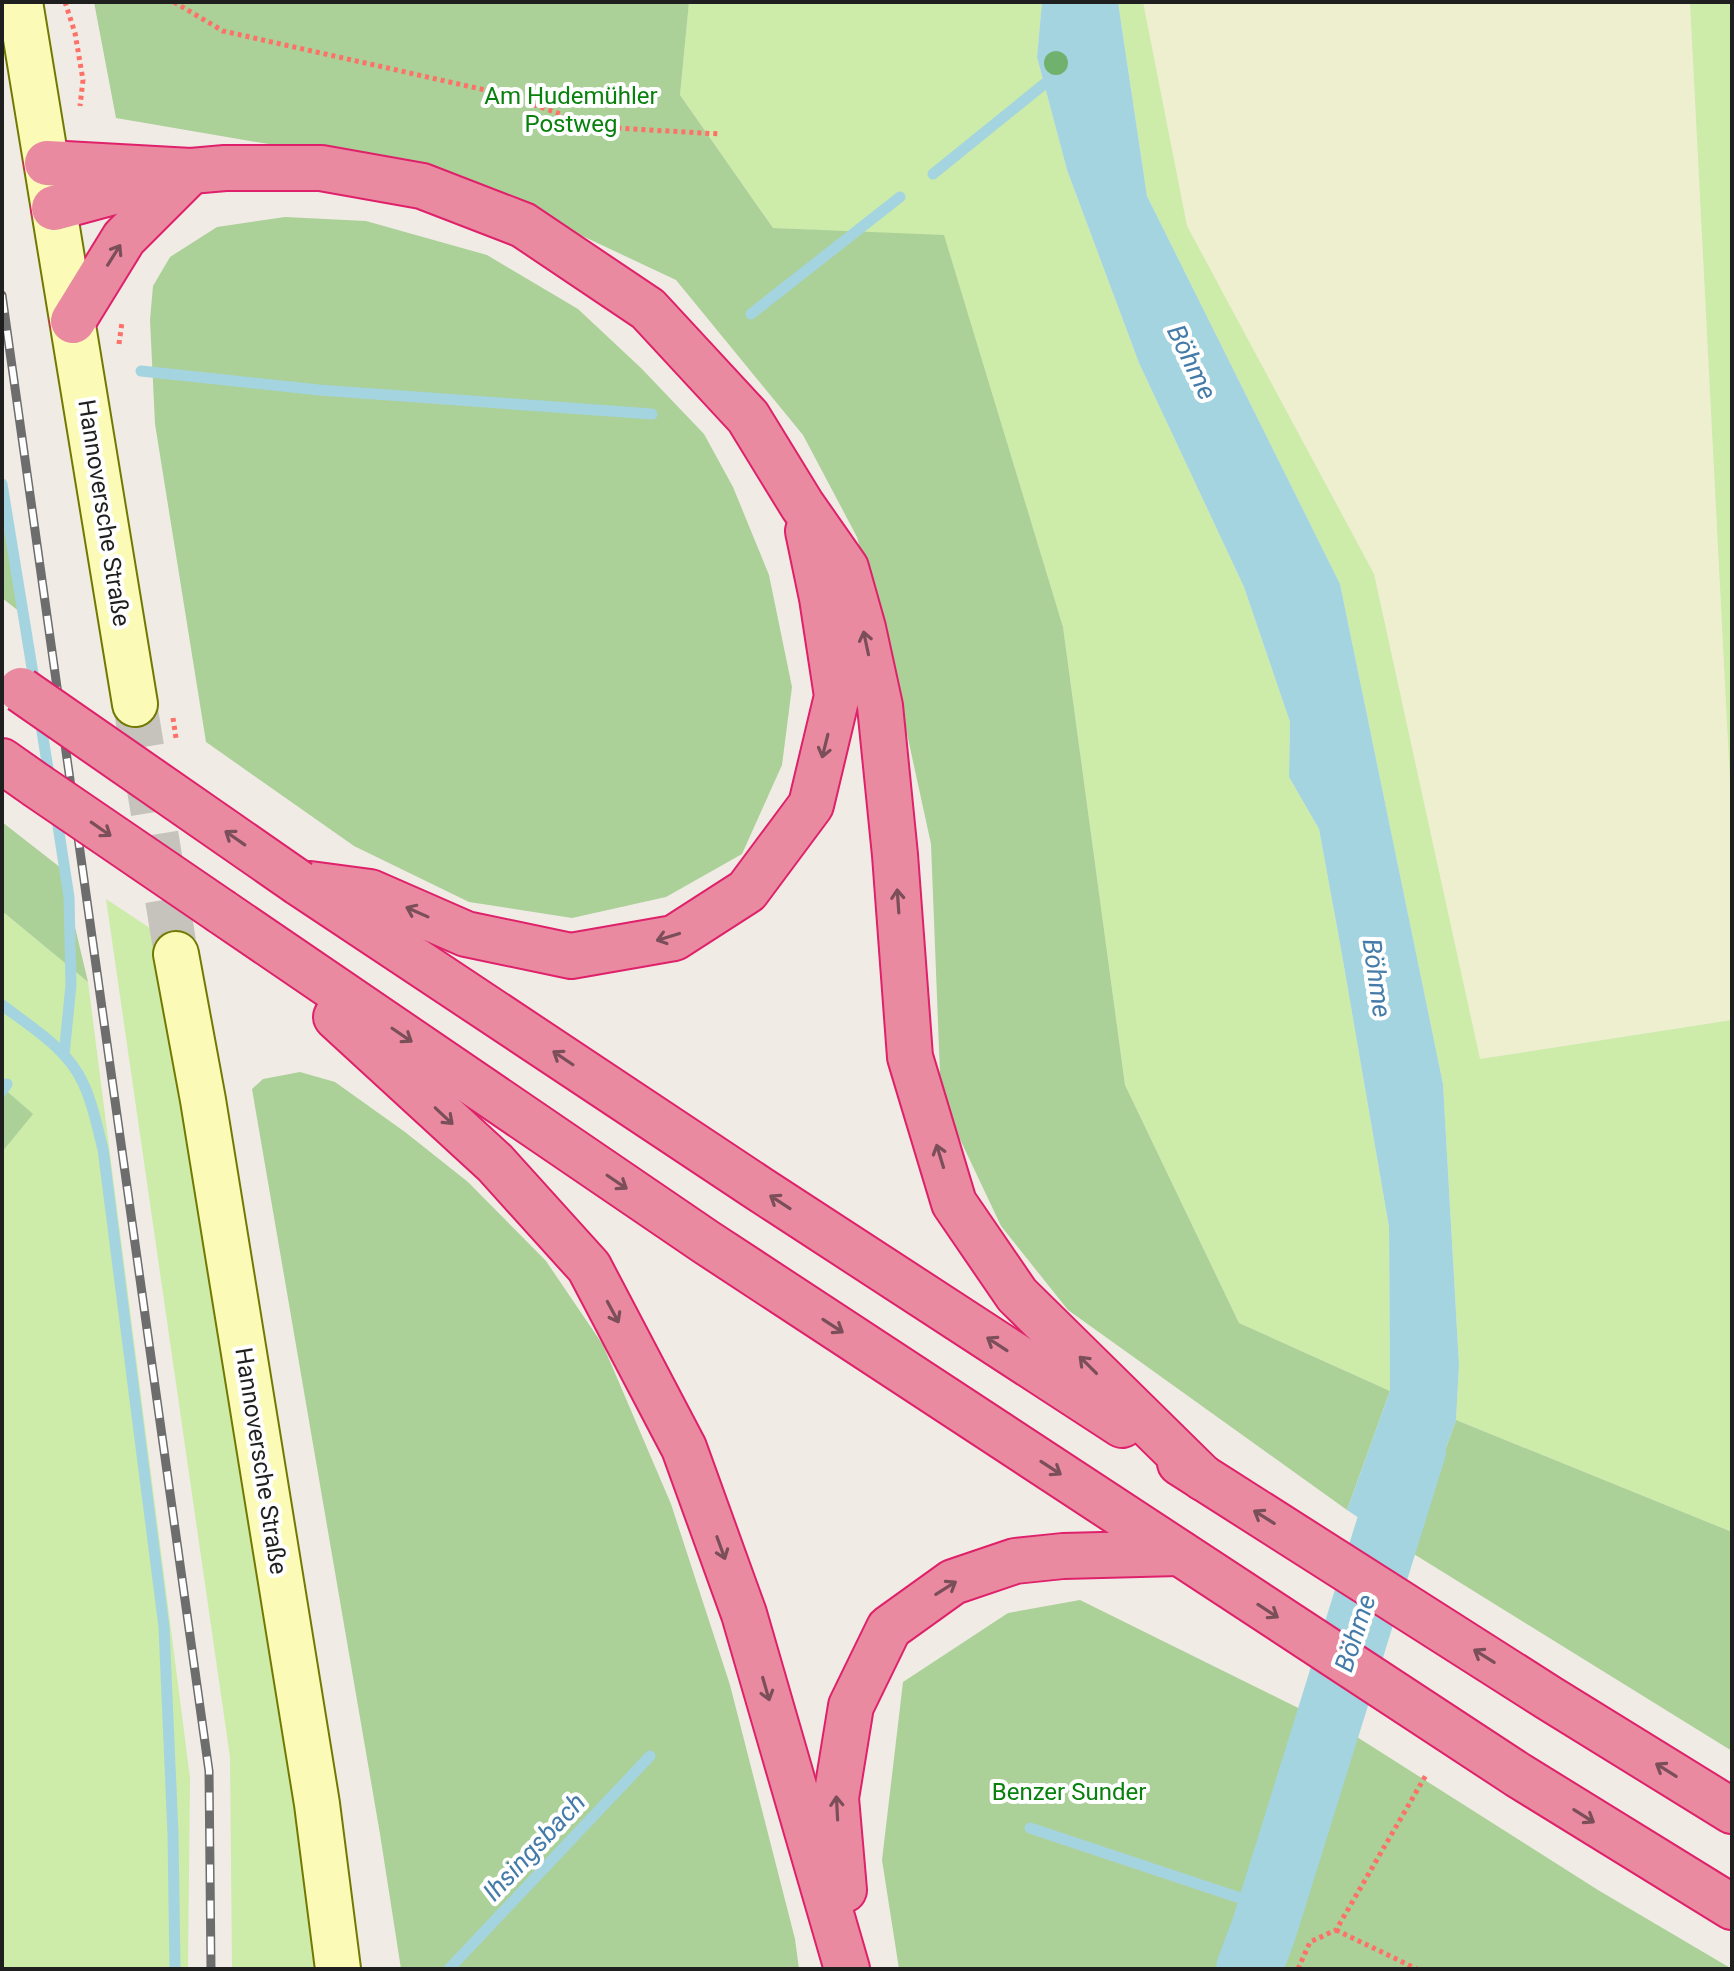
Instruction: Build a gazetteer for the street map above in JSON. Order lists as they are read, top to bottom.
{
  "streets": {
    "main road": ["Hannoversche Straße"]
  },
  "water": ["Böhme", "Ihsingsbach"],
  "parks": ["Am Hudemühler Postweg", "Benzer Sunder"]
}
